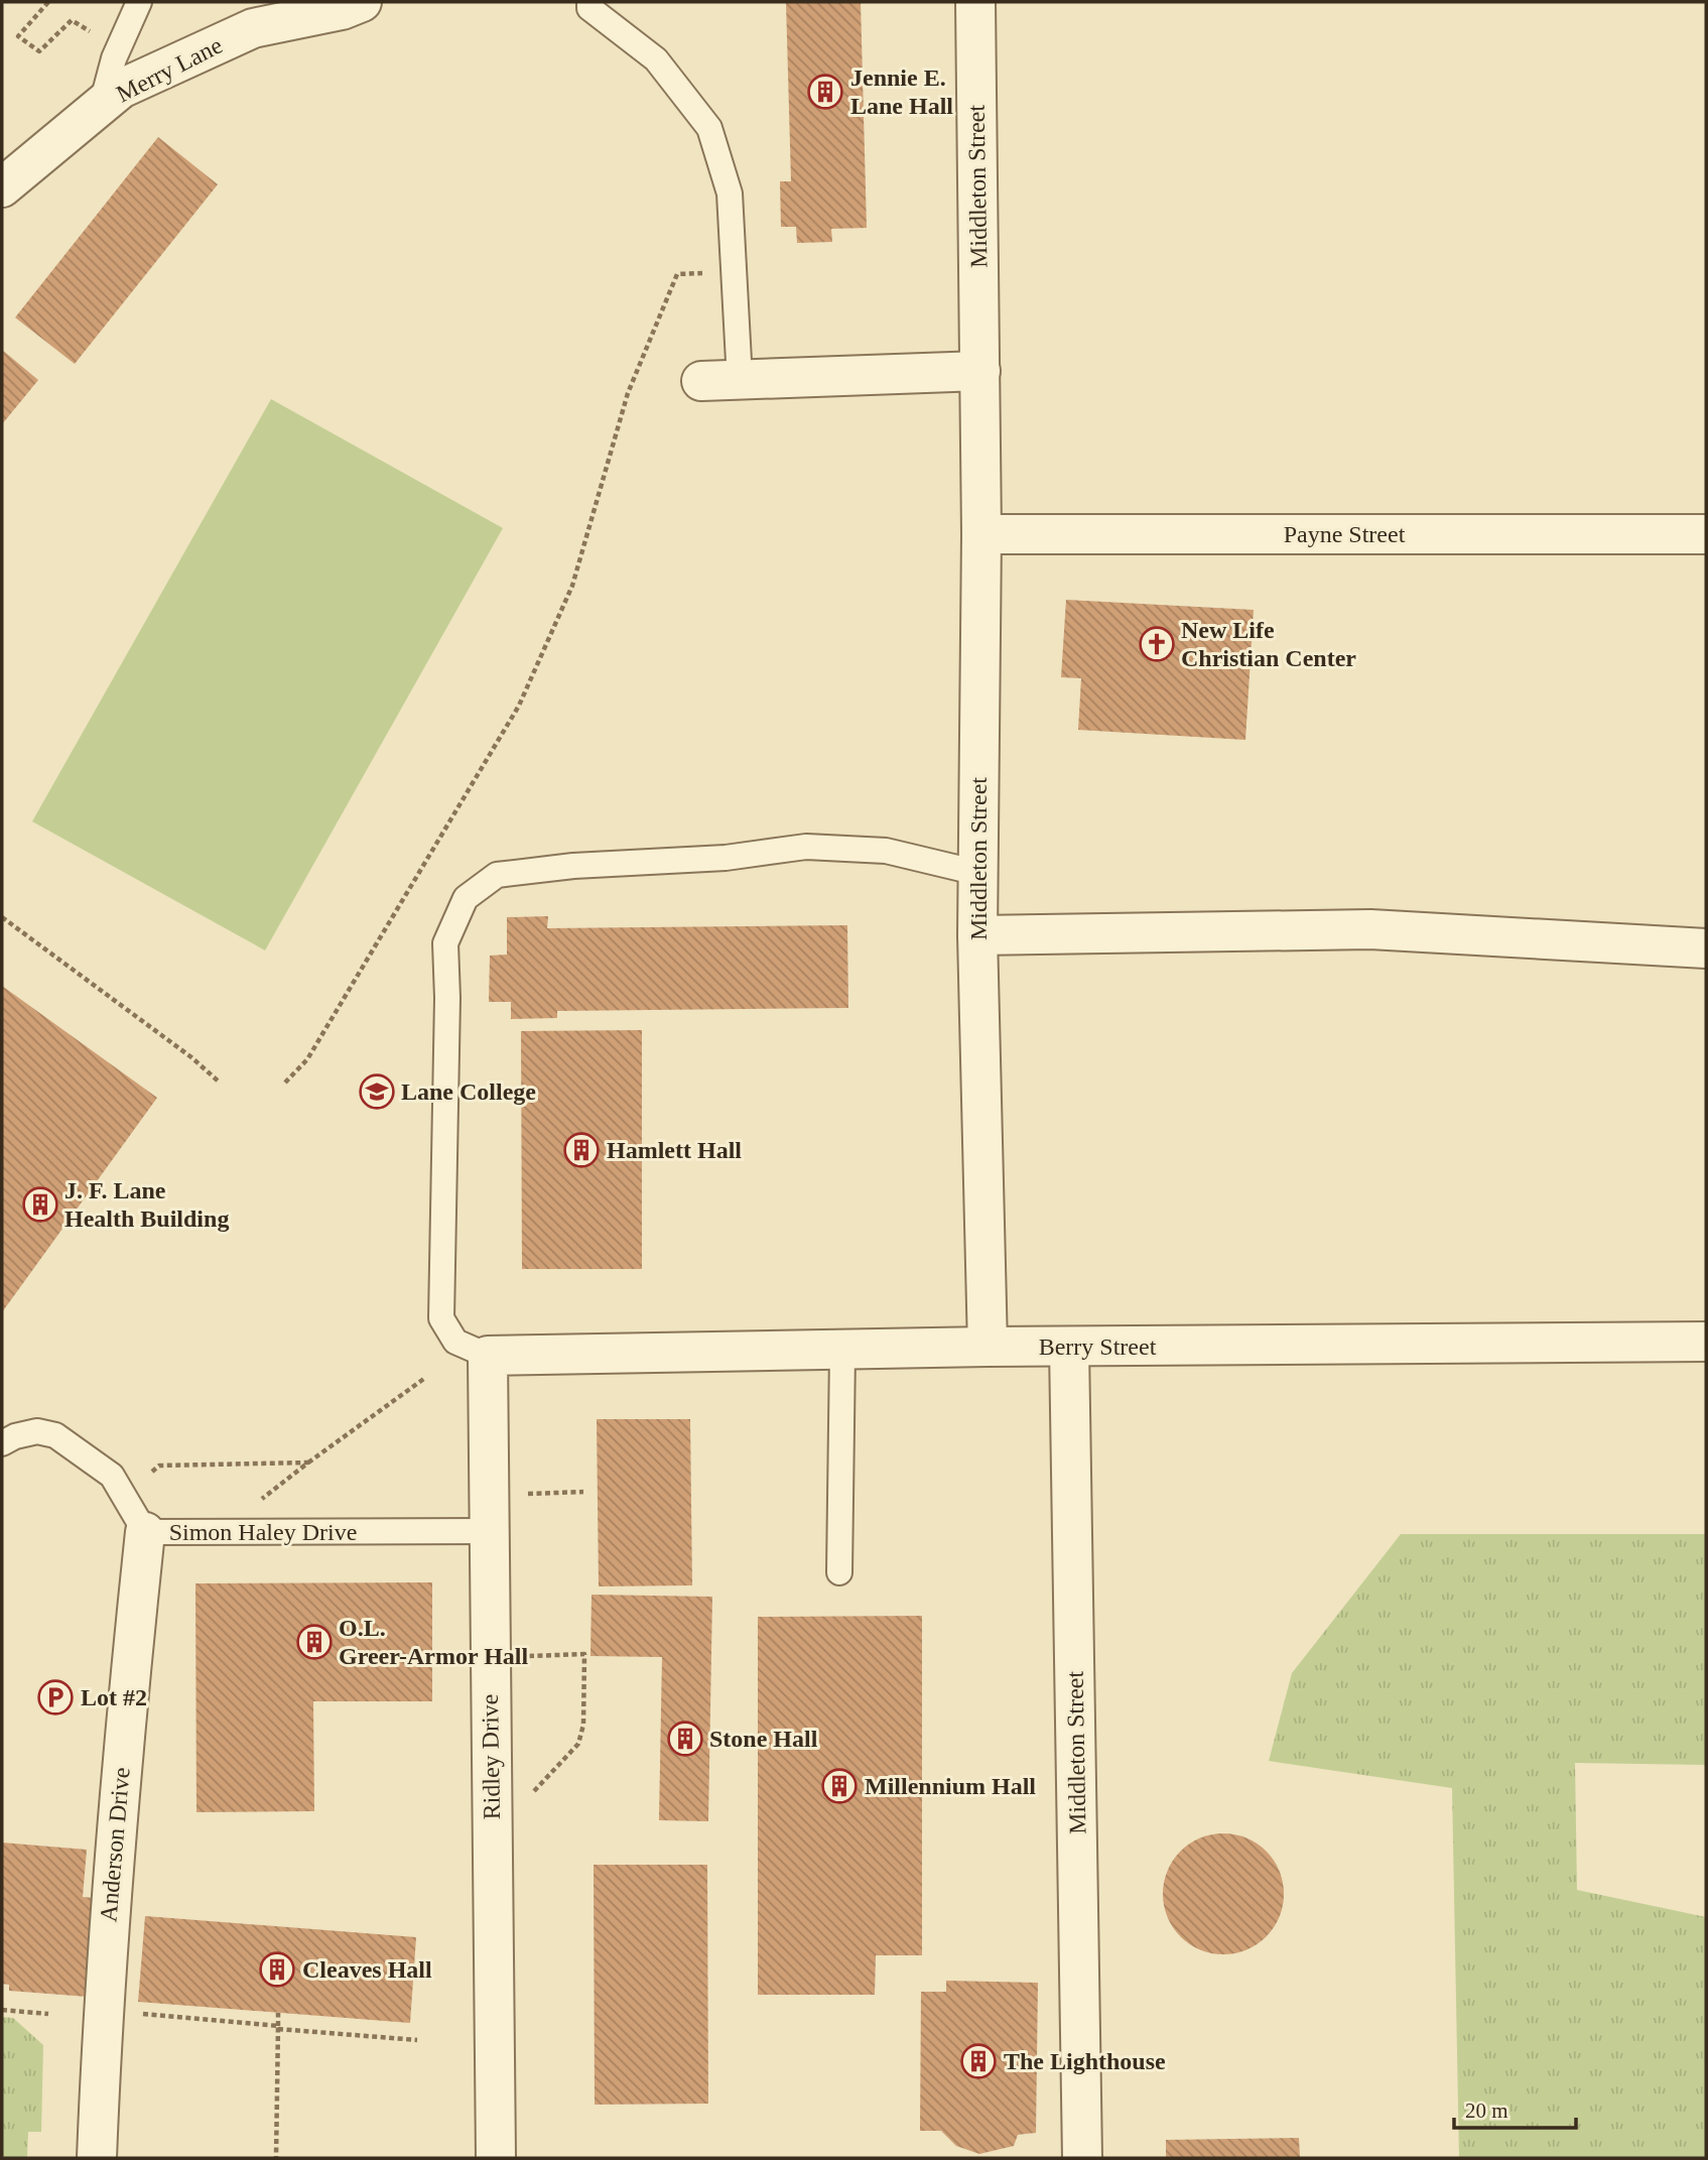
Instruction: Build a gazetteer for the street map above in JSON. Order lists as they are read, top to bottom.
{
  "streets": {
    "street": [
      "Merry Lane",
      "Middleton Street",
      "Payne Street",
      "Berry Street",
      "Ridley Drive",
      "Anderson Drive"
    ],
    "lane": ["Simon Haley Drive"]
  },
  "crossings": [
    ["Middleton Street", "Payne Street"],
    ["Middleton Street", "Berry Street"],
    ["Berry Street", "Ridley Drive"],
    ["Simon Haley Drive", "Ridley Drive"],
    ["Simon Haley Drive", "Anderson Drive"]
  ],
  "places": {
    "building": [
      "Jennie E. Lane Hall",
      "Hamlett Hall",
      "J. F. Lane Health Building",
      "O.L. Greer-Armor Hall",
      "Stone Hall",
      "Millennium Hall",
      "Cleaves Hall",
      "The Lighthouse"
    ],
    "church": ["New Life Christian Center"],
    "school or university": ["Lane College"],
    "parking": ["Lot #2"]
  },
  "scale_bar": "20 m"
}
